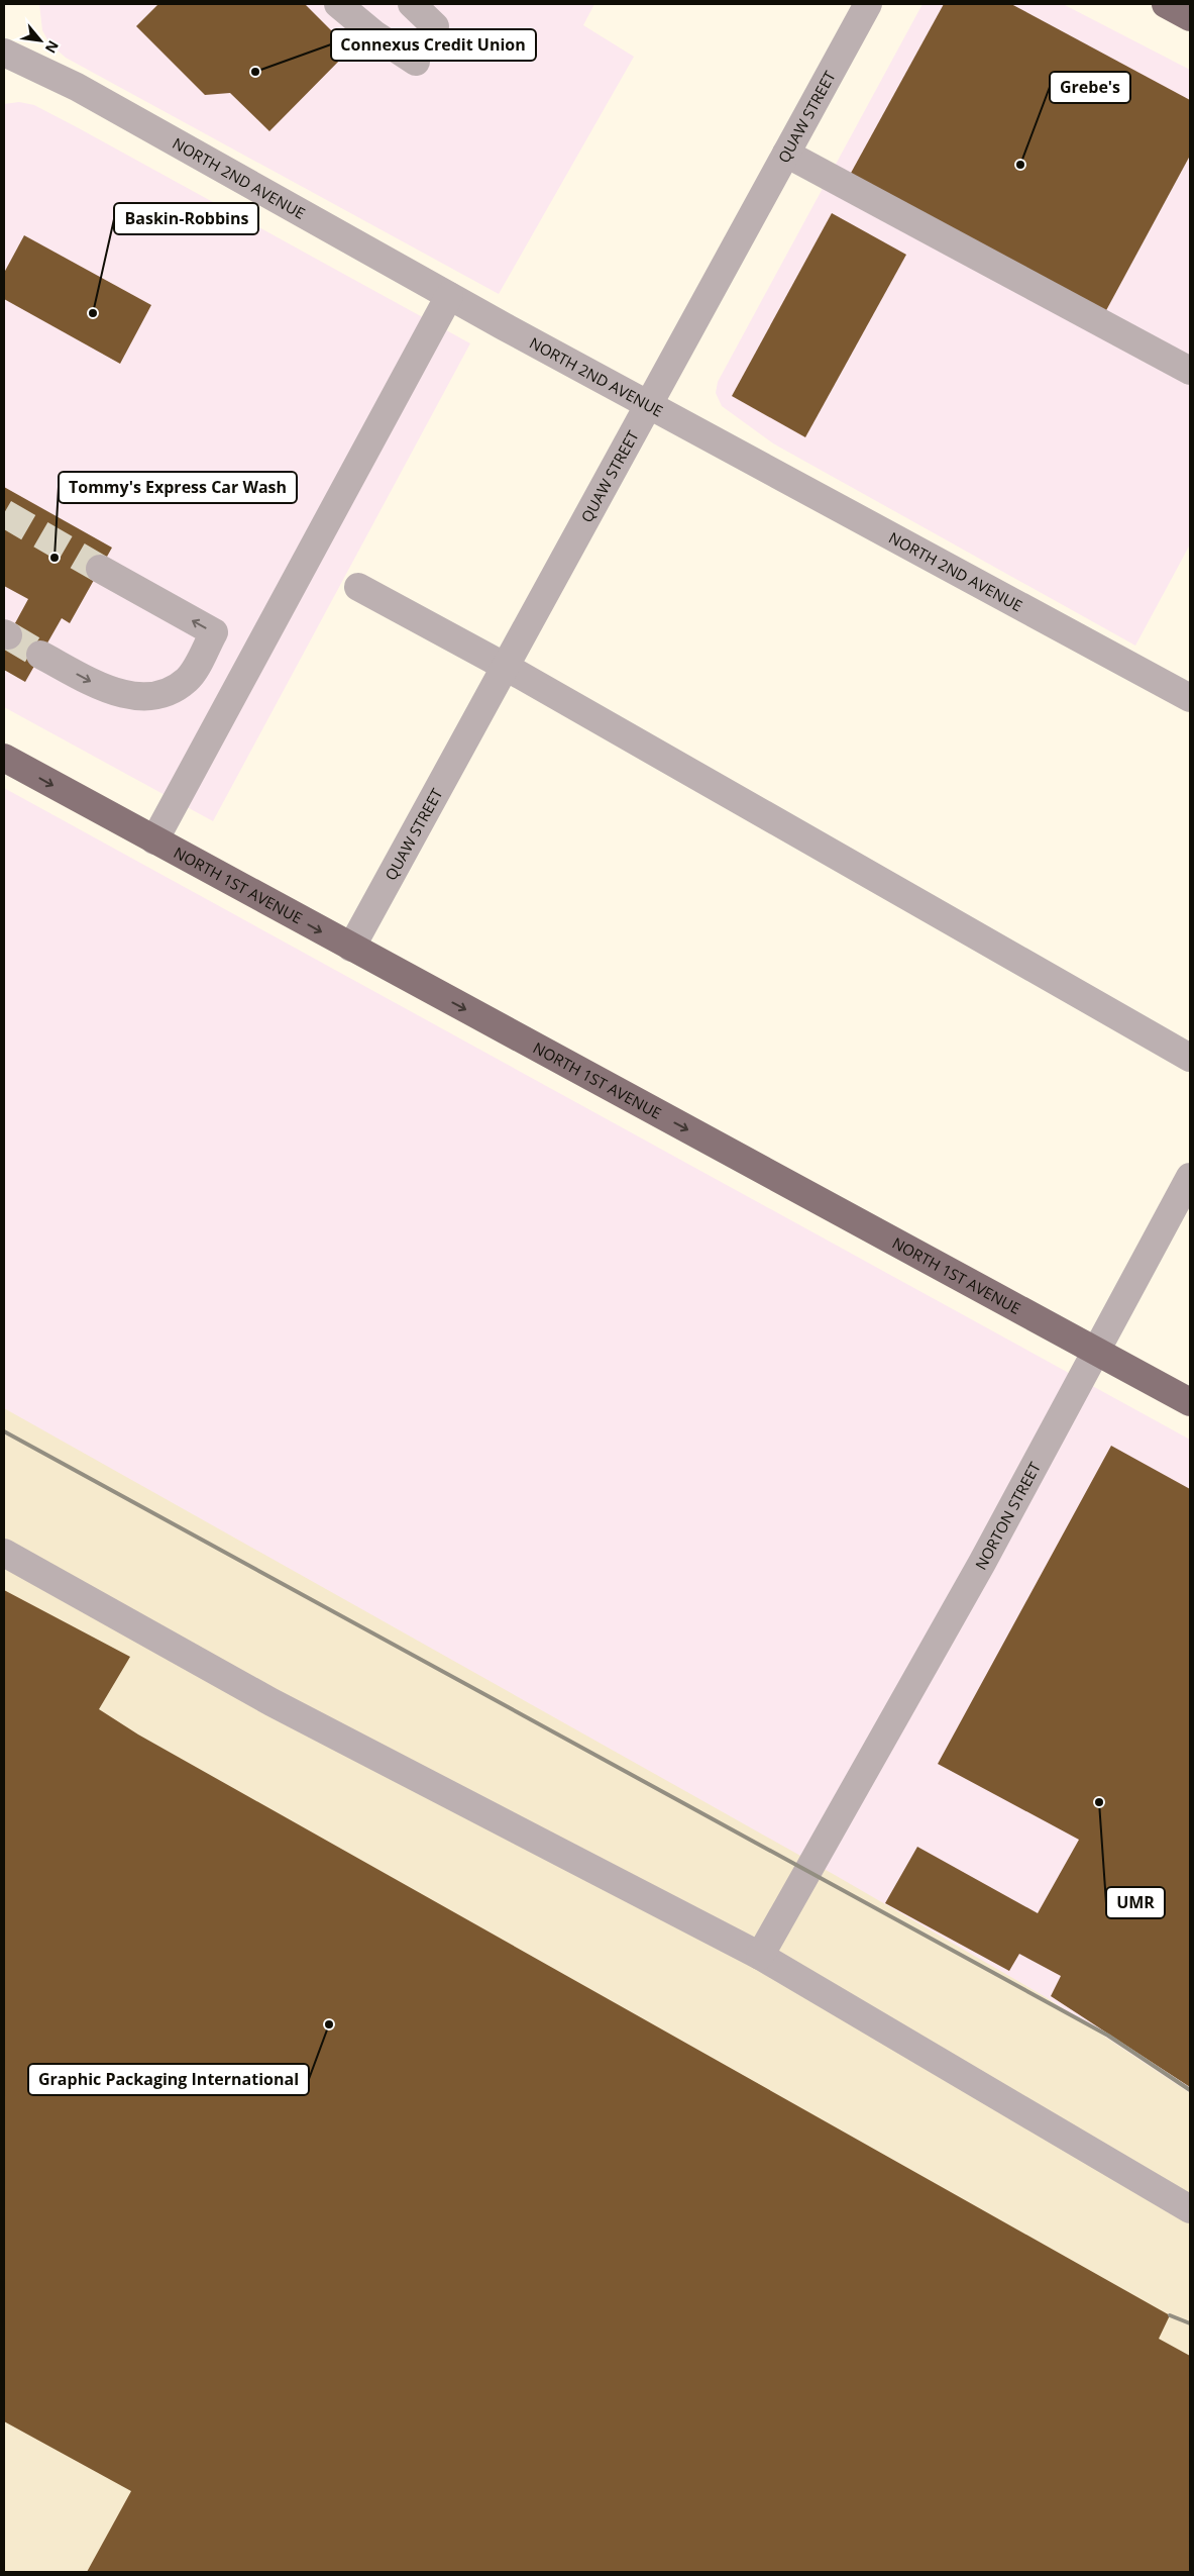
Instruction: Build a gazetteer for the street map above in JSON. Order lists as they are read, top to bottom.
{
  "streets": {
    "main road": ["NORTH 1ST AVENUE"],
    "street": ["QUAW STREET", "NORTH 2ND AVENUE", "NORTON STREET"]
  },
  "crossings": [
    ["QUAW STREET", "NORTH 2ND AVENUE"],
    ["QUAW STREET", "NORTH 1ST AVENUE"],
    ["NORTH 1ST AVENUE", "NORTON STREET"]
  ],
  "one_way": ["NORTH 1ST AVENUE"],
  "places": [
    "Connexus Credit Union",
    "Grebe's",
    "Baskin-Robbins",
    "Tommy's Express Car Wash",
    "UMR",
    "Graphic Packaging International"
  ],
  "north": "bottom right"
}
